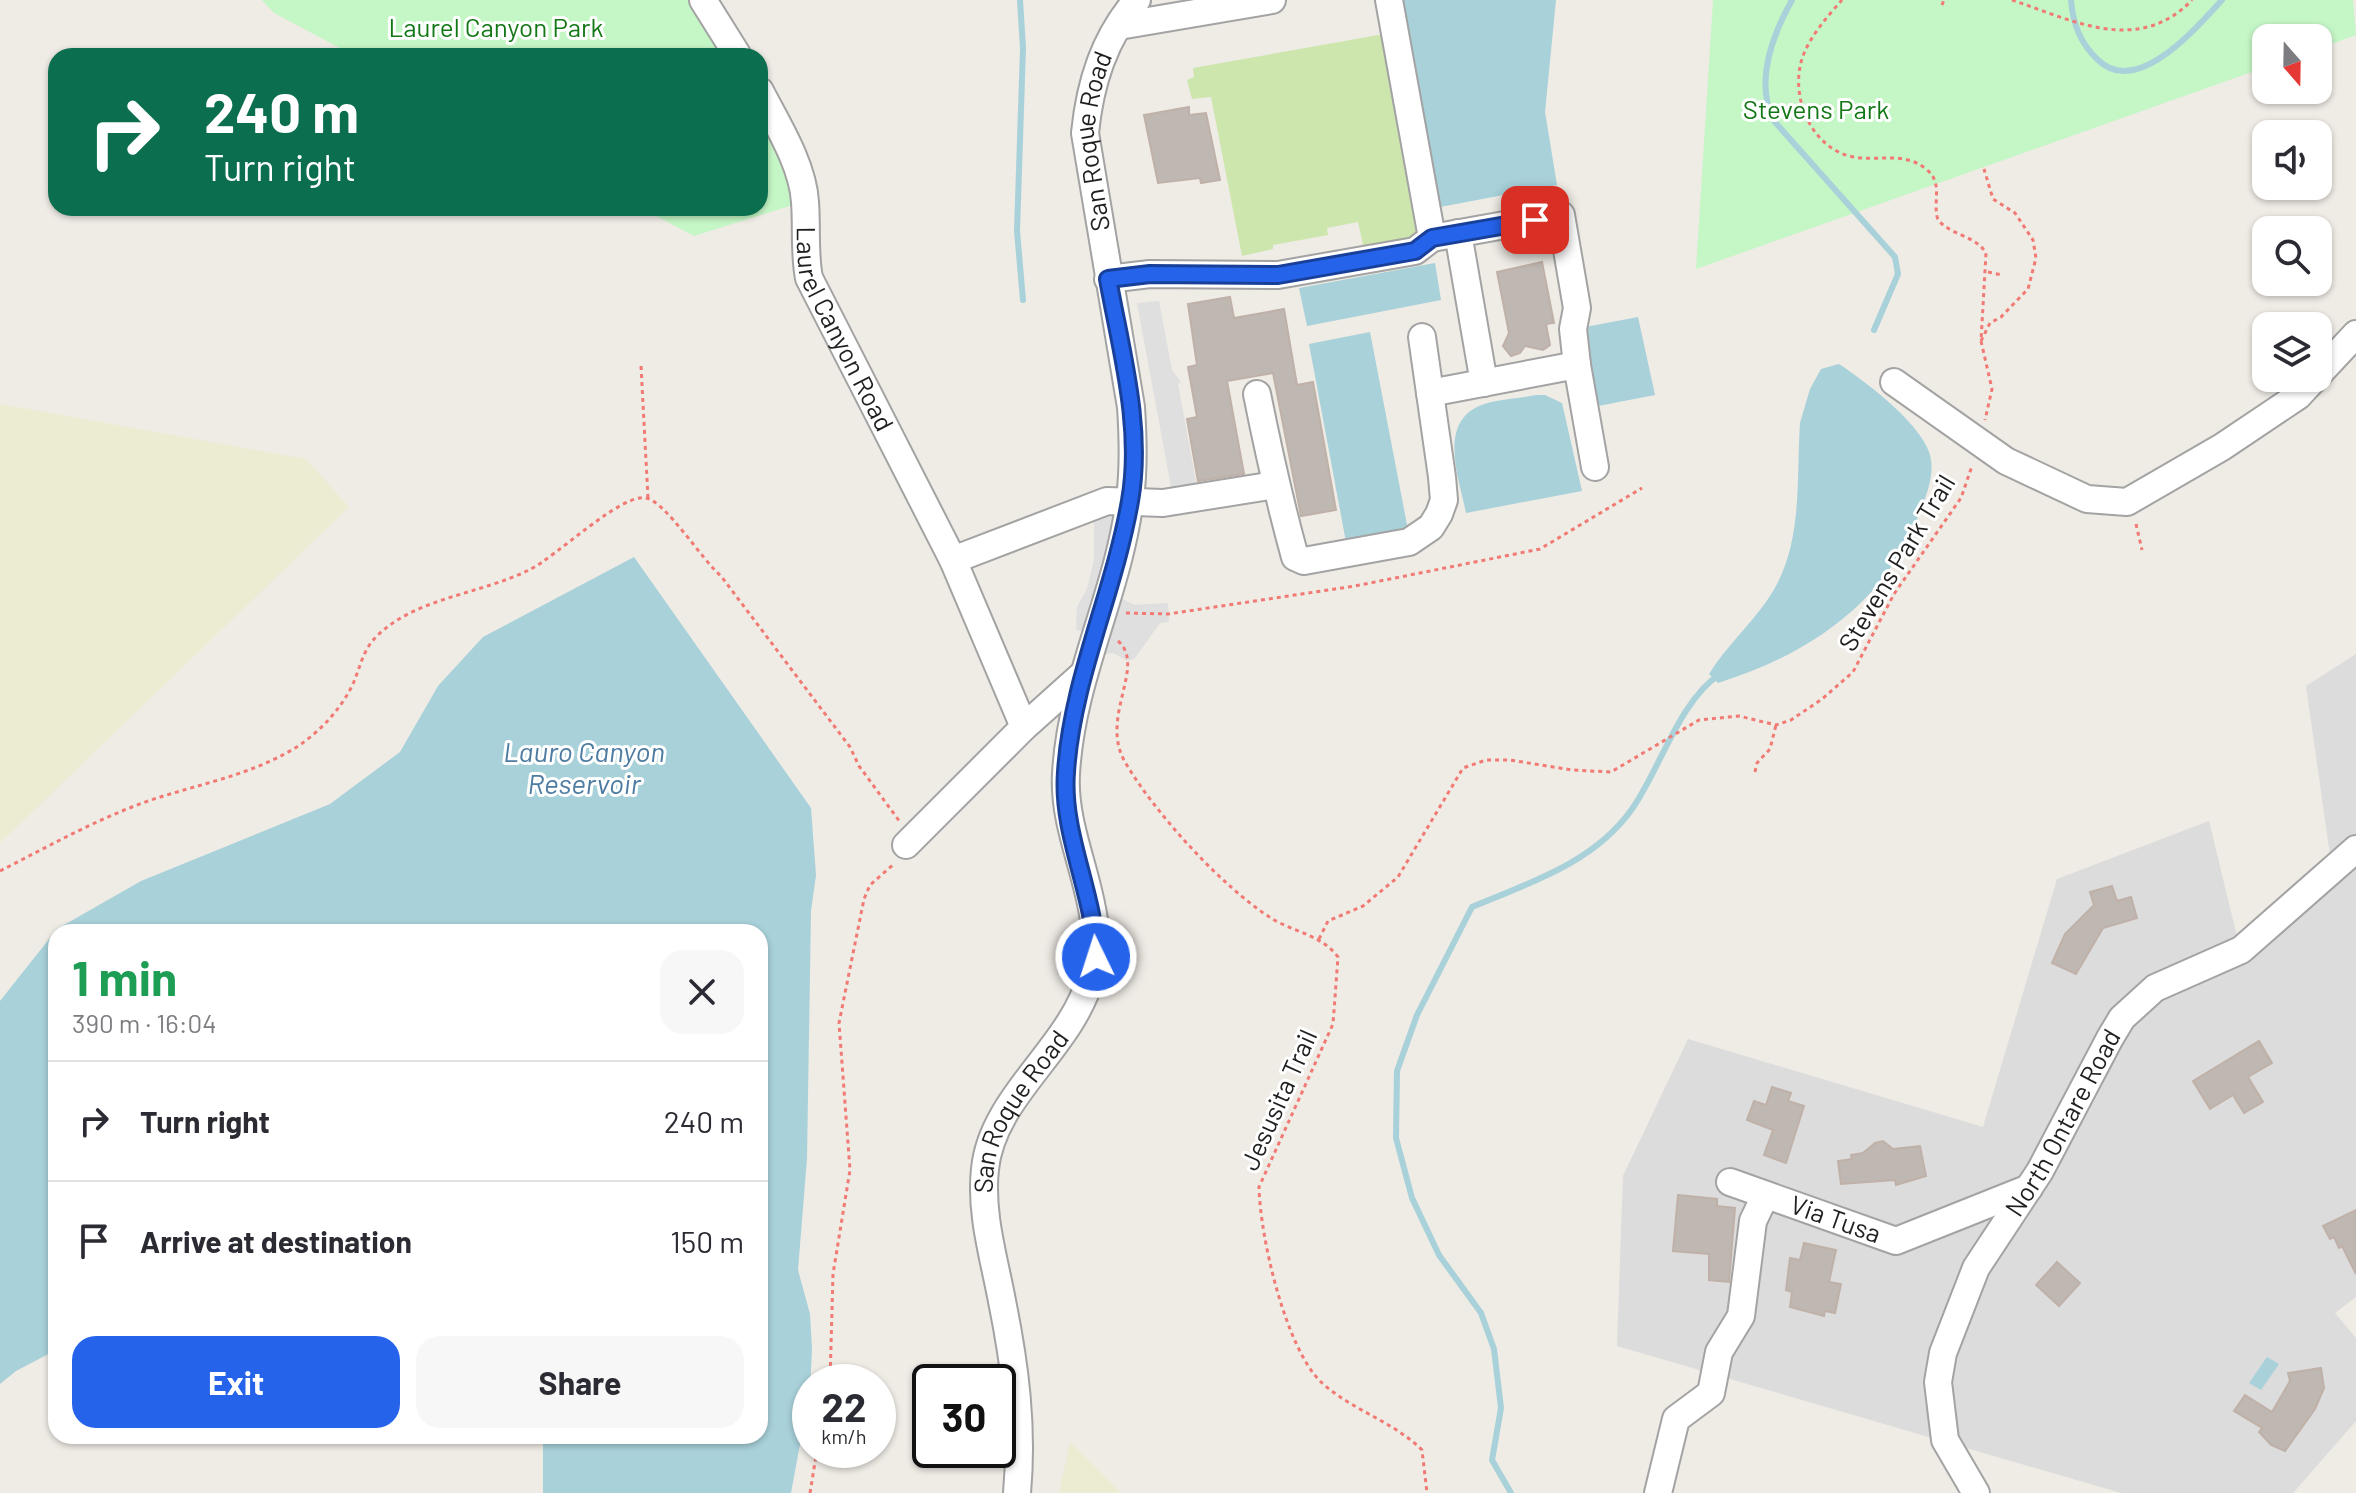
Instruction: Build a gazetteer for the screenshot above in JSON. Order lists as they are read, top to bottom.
{
  "streets": {
    "street": [
      "San Roque Road",
      "Laurel Canyon Road",
      "North Ontare Road",
      "Via Tusa"
    ],
    "path": ["Stevens Park Trail", "Jesusita Trail"]
  },
  "crossings": [
    ["North Ontare Road", "Via Tusa"]
  ],
  "water": ["Lauro Canyon Reservoir"],
  "parks": ["Laurel Canyon Park", "Stevens Park"],
  "north": "bottom",
  "page": {
    "turn": ["240 m", "Turn right"],
    "heading": ["1 min", "390 m · 16:04"],
    "list": [
      {
        "name": "Turn right",
        "value": "240 m"
      },
      {
        "name": "Arrive at destination",
        "value": "150 m"
      }
    ],
    "buttons": ["Exit", "Share"],
    "speed": "22 km/h",
    "limit": "30"
  }
}
